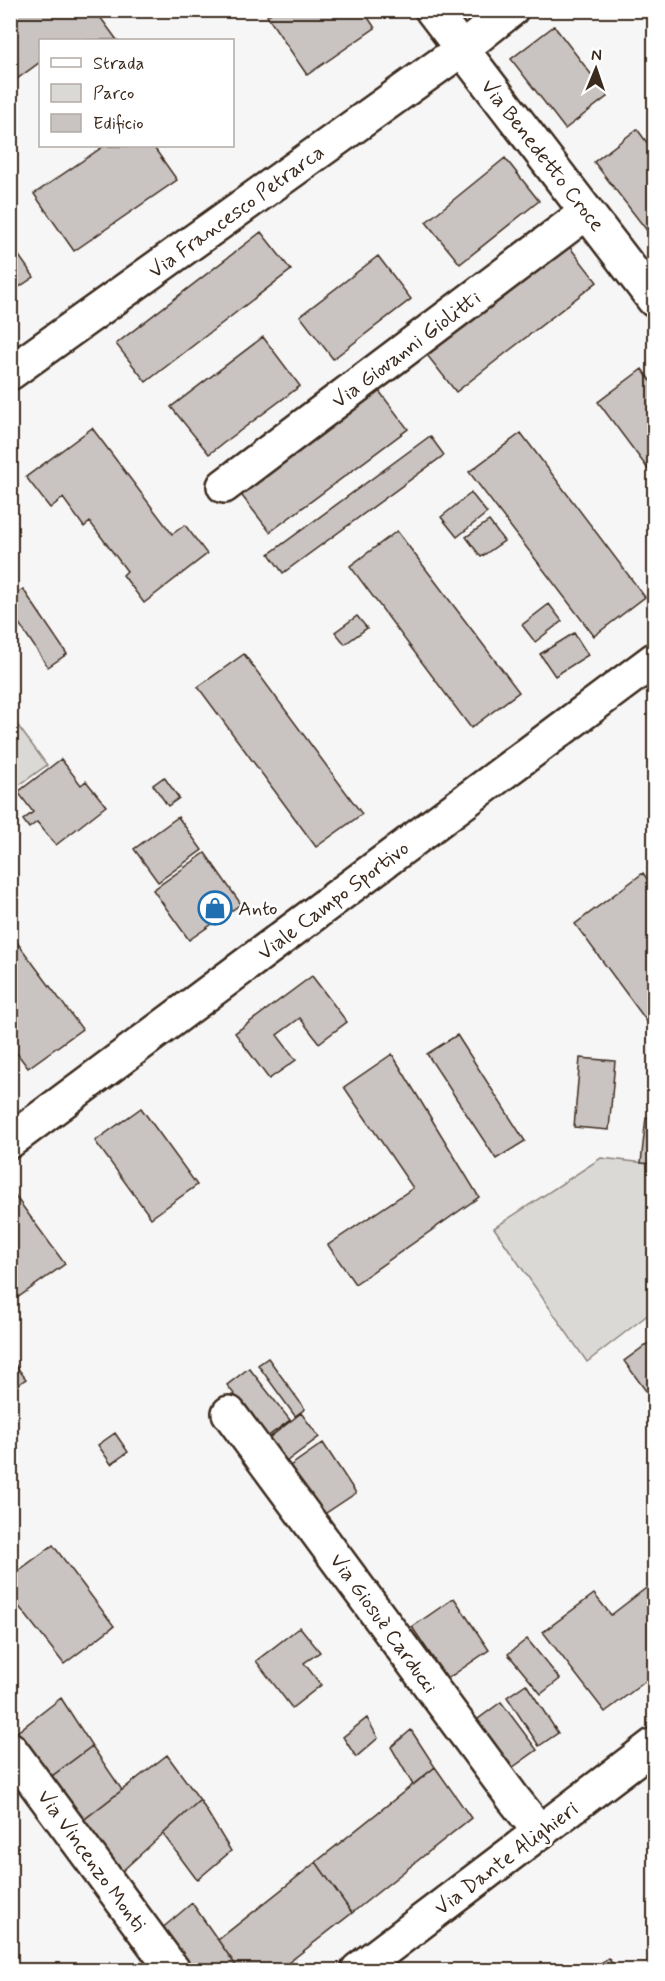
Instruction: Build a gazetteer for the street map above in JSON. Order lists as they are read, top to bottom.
{
  "streets": {
    "street": [
      "Via Benedetto Croce",
      "Via Francesco Petrarca",
      "Via Giovanni Giolitti",
      "Viale Campo Sportivo",
      "Via Giosuè Carducci",
      "Via Dante Alighieri",
      "Via Vincenzo Monti"
    ]
  },
  "crossings": [
    ["Via Benedetto Croce", "Via Francesco Petrarca"],
    ["Via Benedetto Croce", "Via Giovanni Giolitti"],
    ["Via Giosuè Carducci", "Via Dante Alighieri"]
  ],
  "places": {
    "shop": ["Anto"]
  },
  "legend": ["Strada", "Parco", "Edificio"],
  "north": "top"
}
